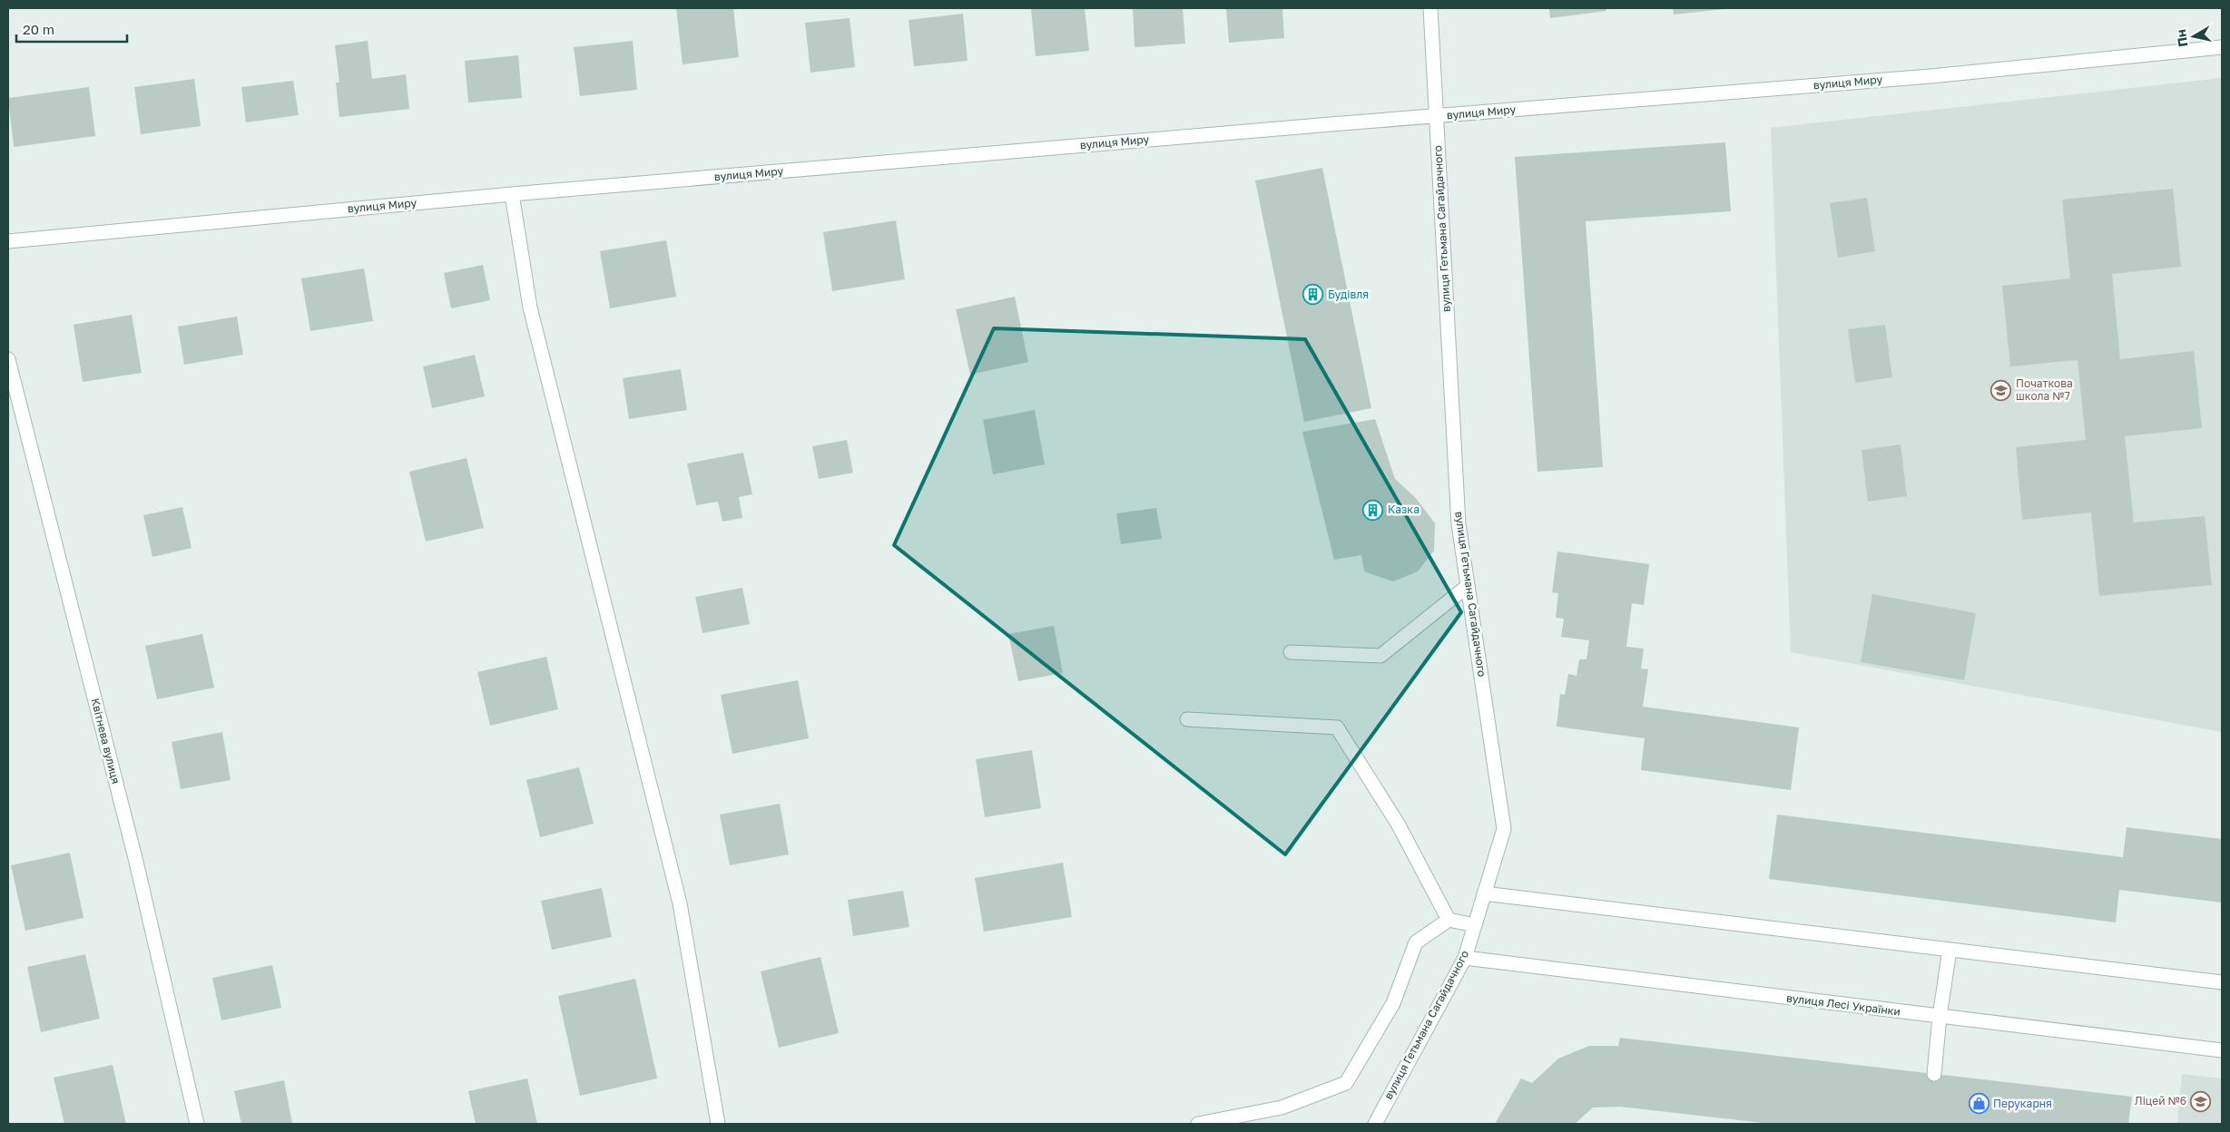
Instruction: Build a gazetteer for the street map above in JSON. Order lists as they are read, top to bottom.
{
  "streets": {
    "street": [
      "вулиця Миру",
      "вулиця Гетьмана Сагайдачного",
      "Квітнева вулиця",
      "вулиця Лесі Українки"
    ]
  },
  "crossings": [
    ["вулиця Миру", "вулиця Гетьмана Сагайдачного"],
    ["вулиця Гетьмана Сагайдачного", "вулиця Лесі Українки"]
  ],
  "places": {
    "building": ["Будівля", "Казка"],
    "school or university": ["Початкова школа №7", "Ліцей №6"],
    "shop": ["Перукарня"]
  },
  "scale_bar": "20 m",
  "north": "left"
}
